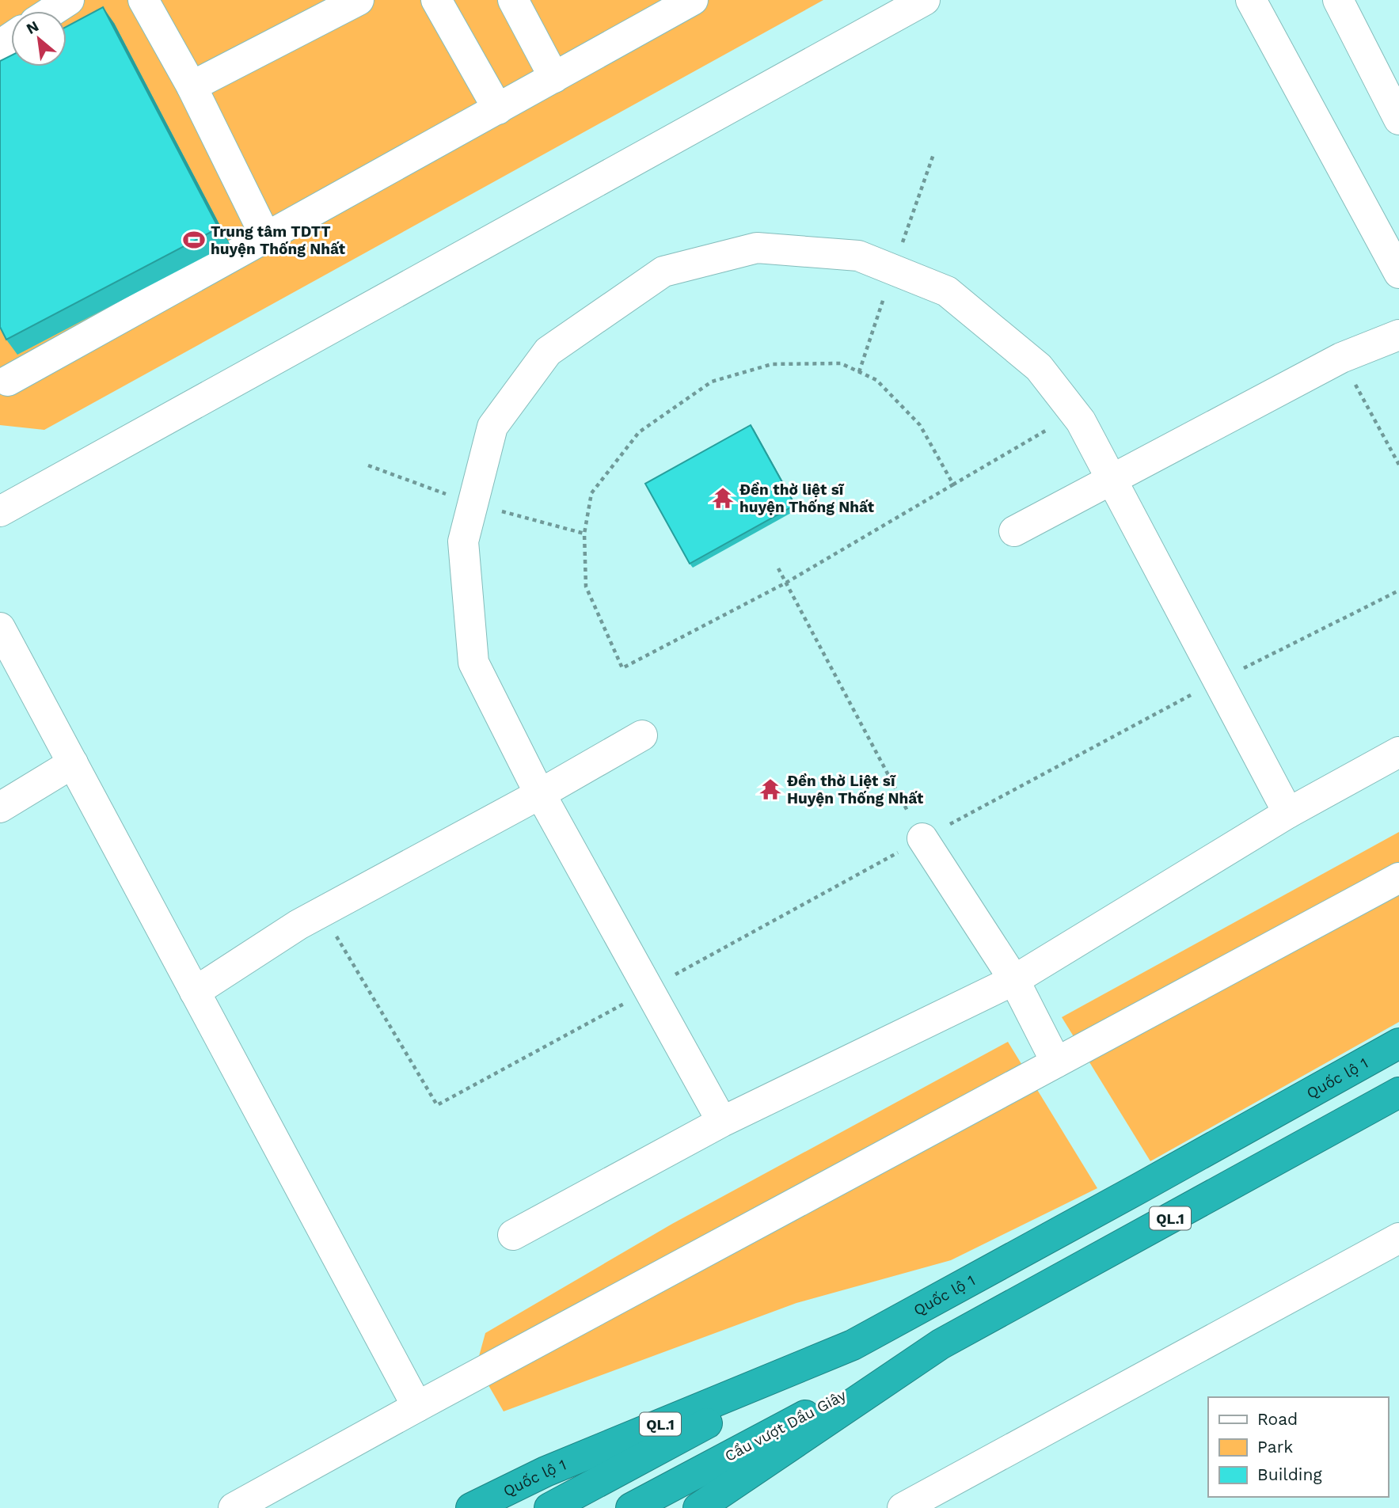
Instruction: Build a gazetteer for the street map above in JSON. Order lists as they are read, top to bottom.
{
  "streets": {
    "highway": ["Quốc lộ 1", "QL.1", "Cầu vượt Dầu Giây"]
  },
  "crossings": [
    ["Quốc lộ 1", "QL.1"],
    ["QL.1", "Cầu vượt Dầu Giây"]
  ],
  "places": {
    "sports": ["Trung tâm TDTT huyện Thống Nhất"],
    "temple": ["Đền thờ liệt sĩ huyện Thống Nhất", "Đền thờ Liệt sĩ Huyện Thống Nhất"]
  },
  "legend": ["Road", "Park", "Building"],
  "north": "top left"
}
